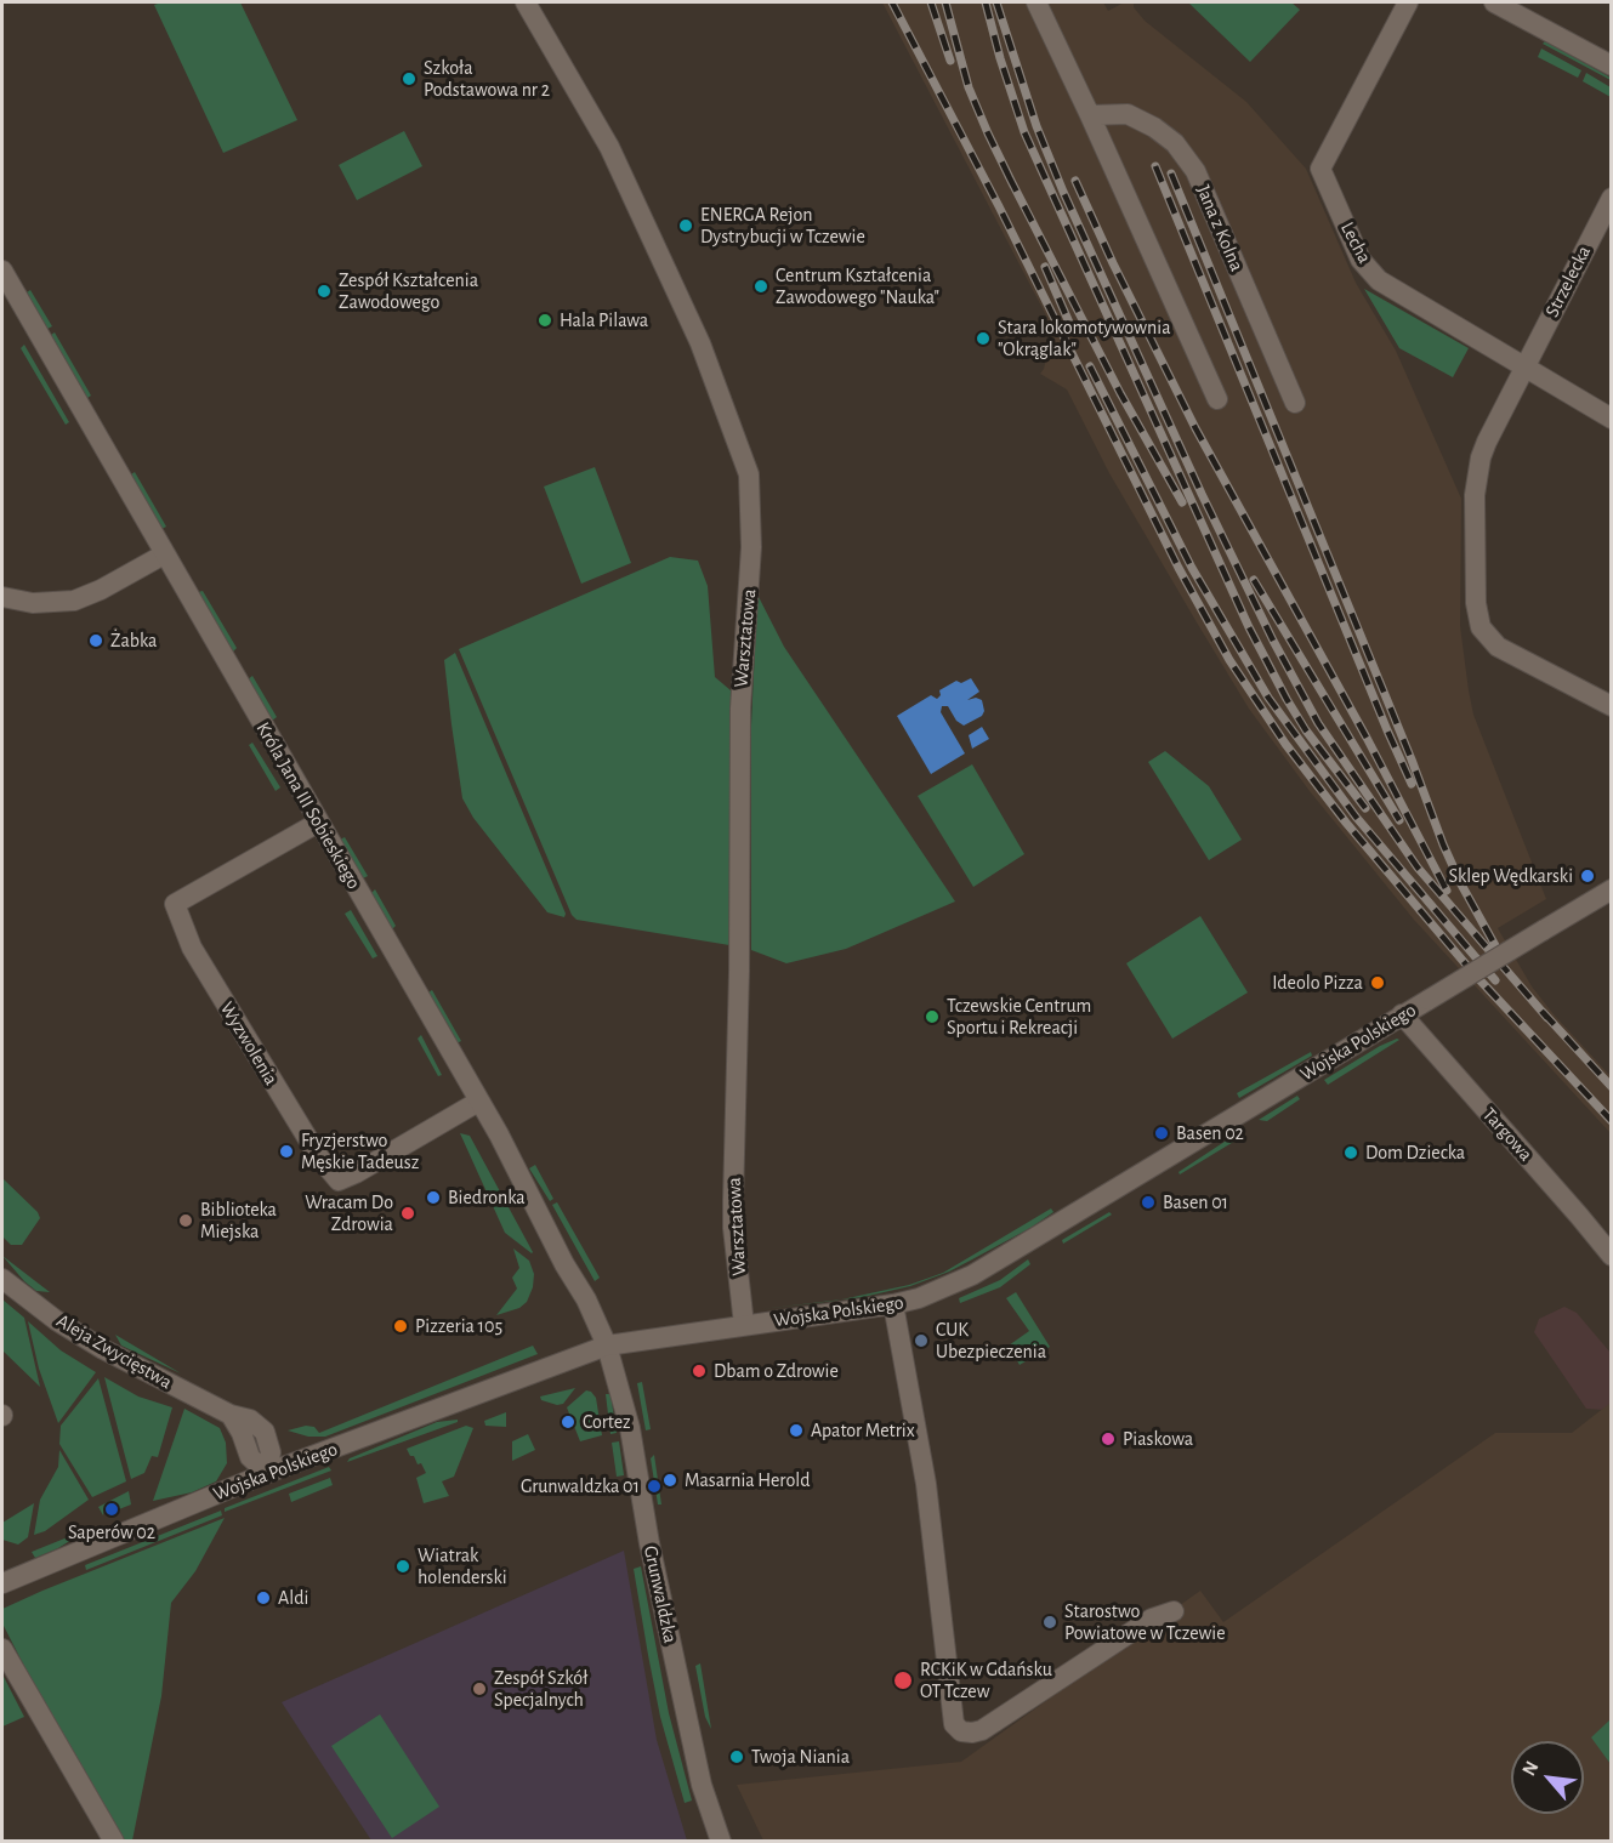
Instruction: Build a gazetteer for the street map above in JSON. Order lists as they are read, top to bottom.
{
  "streets": {
    "street": [
      "Jana z Kolna",
      "Lecha",
      "Strzelecka",
      "Warsztatowa",
      "Króla Jana III Sobieskiego",
      "Wojska Polskiego",
      "Wyzwolenia",
      "Targowa",
      "Aleja Zwycięstwa",
      "Grunwaldzka"
    ]
  },
  "crossings": [
    ["Lecha", "Strzelecka"],
    ["Warsztatowa", "Wojska Polskiego"],
    ["Króla Jana III Sobieskiego", "Wojska Polskiego"],
    ["Króla Jana III Sobieskiego", "Wyzwolenia"],
    ["Króla Jana III Sobieskiego", "Grunwaldzka"],
    ["Wojska Polskiego", "Targowa"],
    ["Wojska Polskiego", "Aleja Zwycięstwa"],
    ["Wojska Polskiego", "Grunwaldzka"]
  ],
  "places": [
    "Szkoła Podstawowa nr 2",
    "ENERGA Rejon Dystrybucji w Tczewie",
    "Centrum Kształcenia Zawodowego \"Nauka\"",
    "Zespół Kształcenia Zawodowego",
    "Hala Pilawa",
    "Stara lokomotywownia \"Okrąglak\"",
    "Żabka",
    "Sklep Wędkarski",
    "Ideolo Pizza",
    "Tczewskie Centrum Sportu i Rekreacji",
    "Basen 02",
    "Fryzjerstwo Męskie Tadeusz",
    "Dom Dziecka",
    "Biedronka",
    "Basen 01",
    "Wracam Do Zdrowia",
    "Biblioteka Miejska",
    "Pizzeria 105",
    "CUK Ubezpieczenia",
    "Dbam o Zdrowie",
    "Cortez",
    "Apator Metrix",
    "Piaskowa",
    "Masarnia Herold",
    "Grunwaldzka 01",
    "Saperów 02",
    "Wiatrak holenderski",
    "Aldi",
    "Starostwo Powiatowe w Tczewie",
    "RCKiK w Gdańsku OT Tczew",
    "Zespół Szkół Specjalnych",
    "Twoja Niania"
  ],
  "north": "top left"
}
